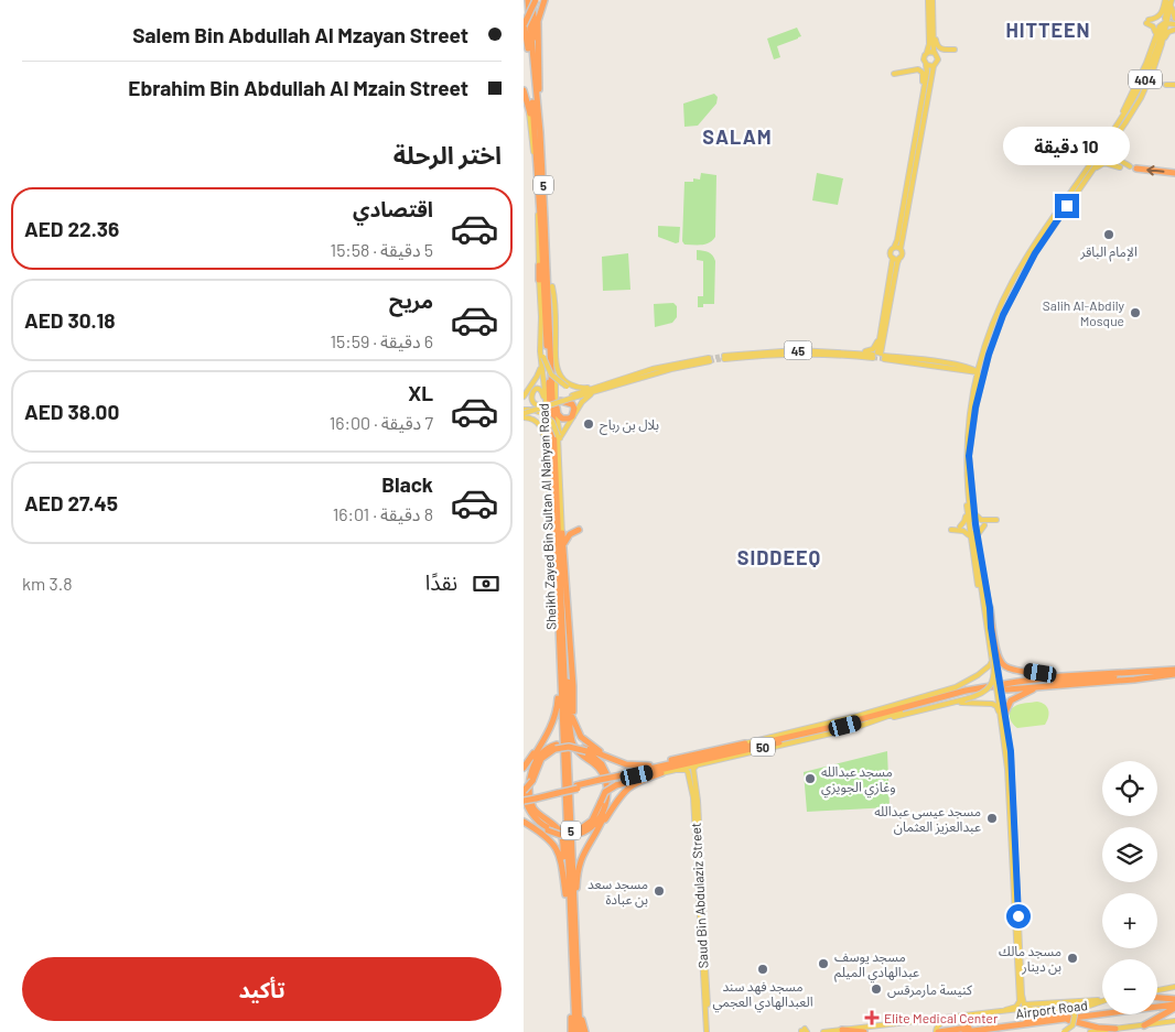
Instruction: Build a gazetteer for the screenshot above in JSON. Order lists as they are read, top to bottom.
{
  "streets": {
    "highway": [
      "5",
      "Sheikh Zayed Bin Sultan Al Nahyan Road",
      "50",
      "Airport Road"
    ],
    "main road": ["404", "45", "Saud Bin Abdulaziz Street"]
  },
  "crossings": [
    ["404", "45"],
    ["404", "50"],
    ["5", "Sheikh Zayed Bin Sultan Al Nahyan Road"],
    ["50", "Saud Bin Abdulaziz Street"]
  ],
  "districts": ["HITTEEN", "SALAM", "SIDDEEQ"],
  "places": {
    "other": [
      "الإمام الباقر",
      "Salih Al-Abdily Mosque",
      "بلال بن رباح",
      "مسجد عبدالله وغازي الجويزي",
      "مسجد عيسى عبدالله عبدالعزيز العثمان",
      "مسجد سعد بن عبادة",
      "مسجد مالك بن دينار",
      "مسجد يوسف عبدالهادي الميلم",
      "مسجد فهد سند العبدالهادي العجمي",
      "كنيسة مارمرقس"
    ],
    "health": ["Elite Medical Center"]
  },
  "page": {
    "banner": ["Salem Bin Abdullah Al Mzayan Street", "Ebrahim Bin Abdullah Al Mzain Street"],
    "heading": "اختر الرحلة",
    "bubble": "10 دقيقة",
    "list": [
      {
        "name": "اقتصادي",
        "note": "5 دقيقة · 15:58",
        "value": "AED 22.36"
      },
      {
        "name": "مريح",
        "note": "6 دقيقة · 15:59",
        "value": "AED 30.18"
      },
      {
        "name": "XL",
        "note": "7 دقيقة · 16:00",
        "value": "AED 38.00"
      },
      {
        "name": "Black",
        "note": "8 دقيقة · 16:01",
        "value": "AED 27.45"
      }
    ],
    "pay": ["نقدًا", "3.8 km"],
    "map_buttons": ["+", "−"],
    "buttons": "تأكيد"
  }
}
